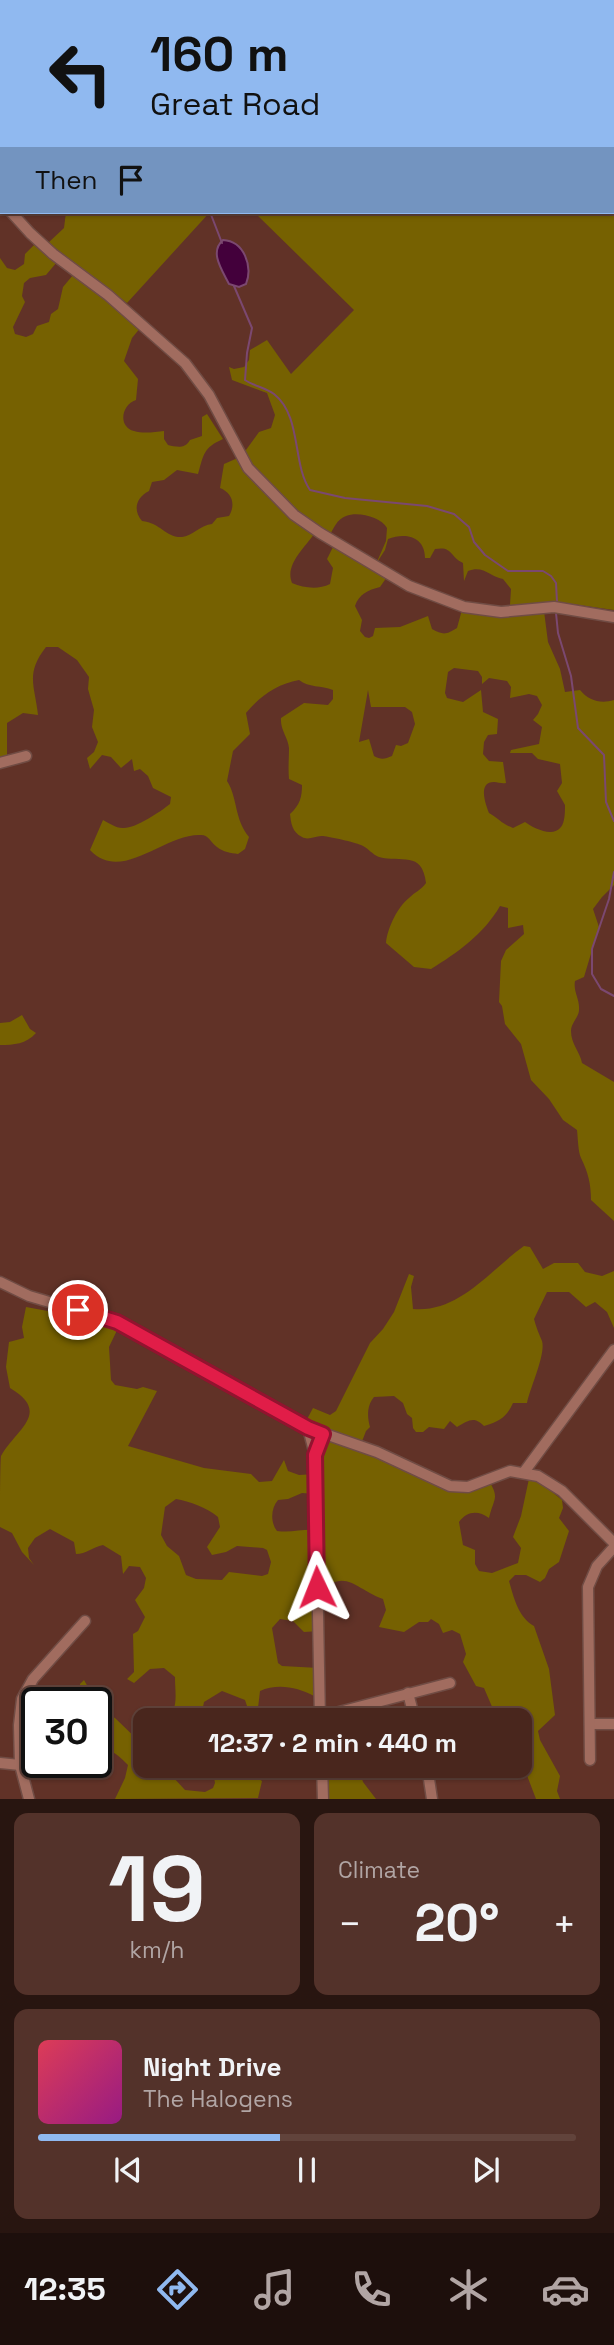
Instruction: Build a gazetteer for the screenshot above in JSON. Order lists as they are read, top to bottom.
{
  "page": {
    "turn": ["160 m", "Great Road"],
    "then": "Then",
    "limit": "30",
    "trip": "12:37 · 2 min · 440 m",
    "tile": [
      ["19", "km/h"],
      "Climate"
    ],
    "heat": ["−", "20°", "+"],
    "song": ["Night Drive", "The Halogens"],
    "tabs": "12:35"
  }
}
